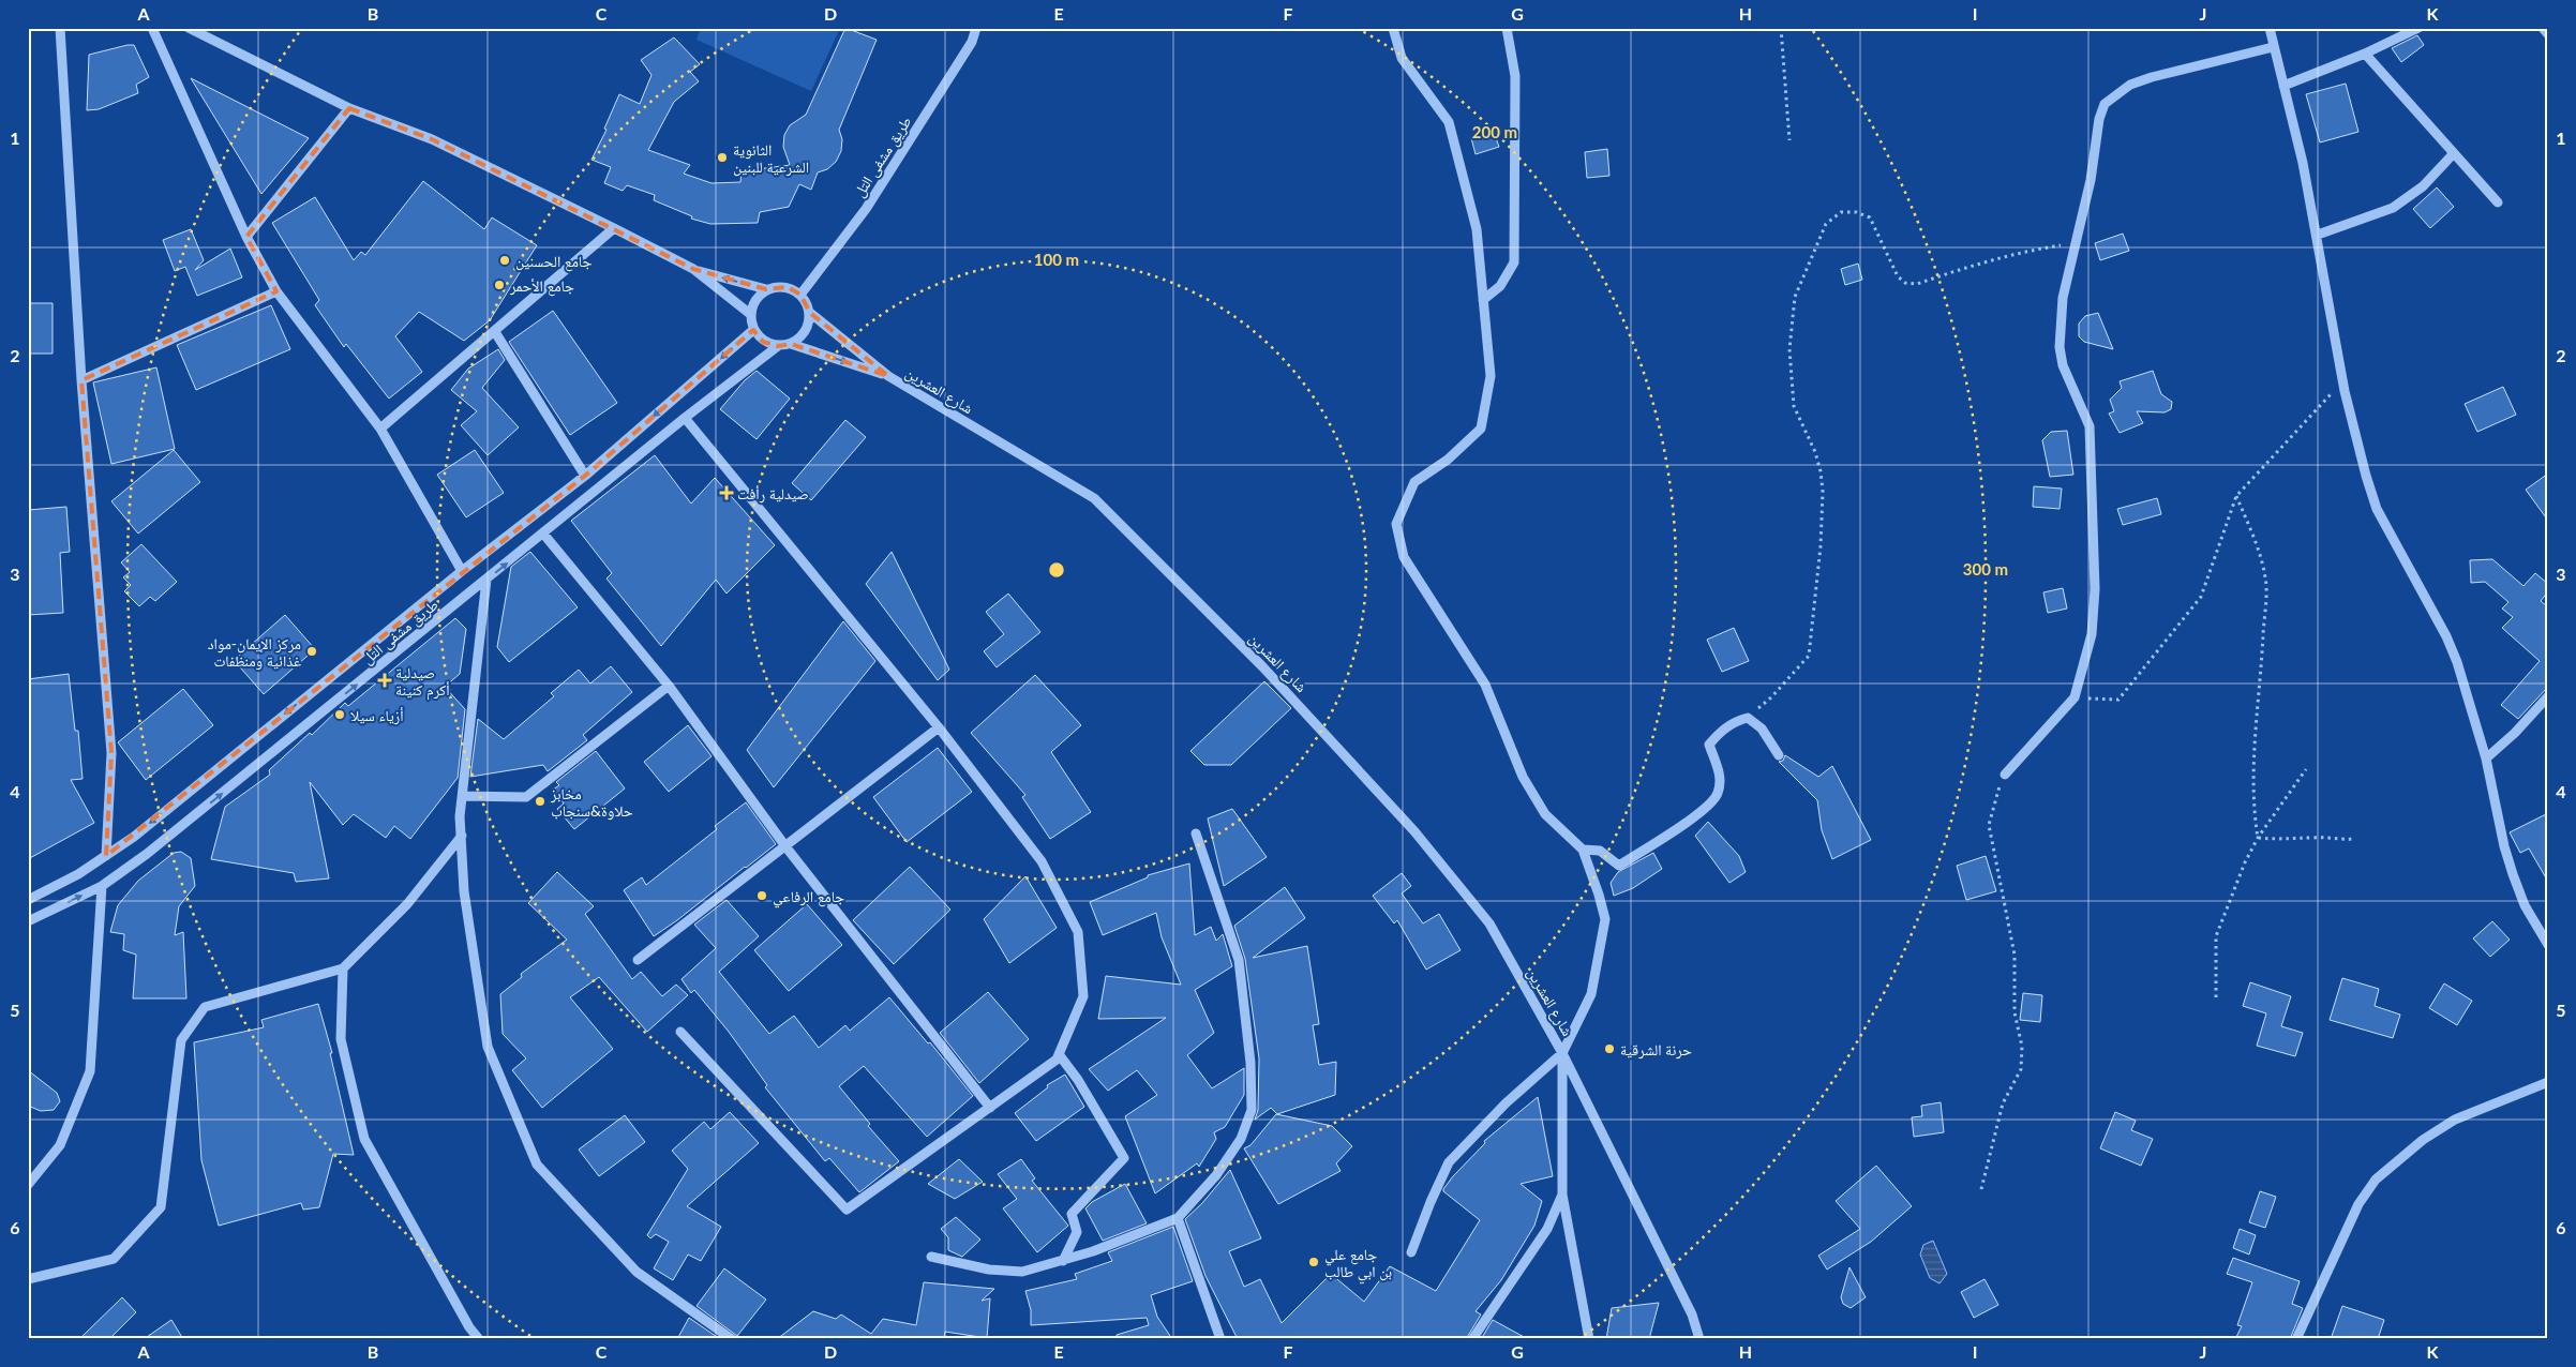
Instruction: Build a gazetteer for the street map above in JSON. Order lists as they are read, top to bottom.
{
  "streets": {
    "street": ["طريق مشفى التل", "شارع العشرين"]
  },
  "places": {
    "other": [
      "الثانوية الشرعية للبنين",
      "جامع الحسنين",
      "جامع الأحمر",
      "مركز الإيمان-مواد غذائية ومنظفات",
      "أزياء سيلا",
      "مخابز حلاوة&سنجاب",
      "جامع الرفاعي",
      "حرنة الشرقية",
      "جامع علي بن ابي طالب"
    ],
    "health": ["صيدلية رأفت", "صيدلية أكرم كنينة"]
  },
  "grid": {
    "columns": [
      "A",
      "B",
      "C",
      "D",
      "E",
      "F",
      "G",
      "H",
      "I",
      "J",
      "K"
    ],
    "rows": [
      "1",
      "2",
      "3",
      "4",
      "5",
      "6"
    ]
  },
  "rings": ["200 m", "100 m", "300 m"]
}
